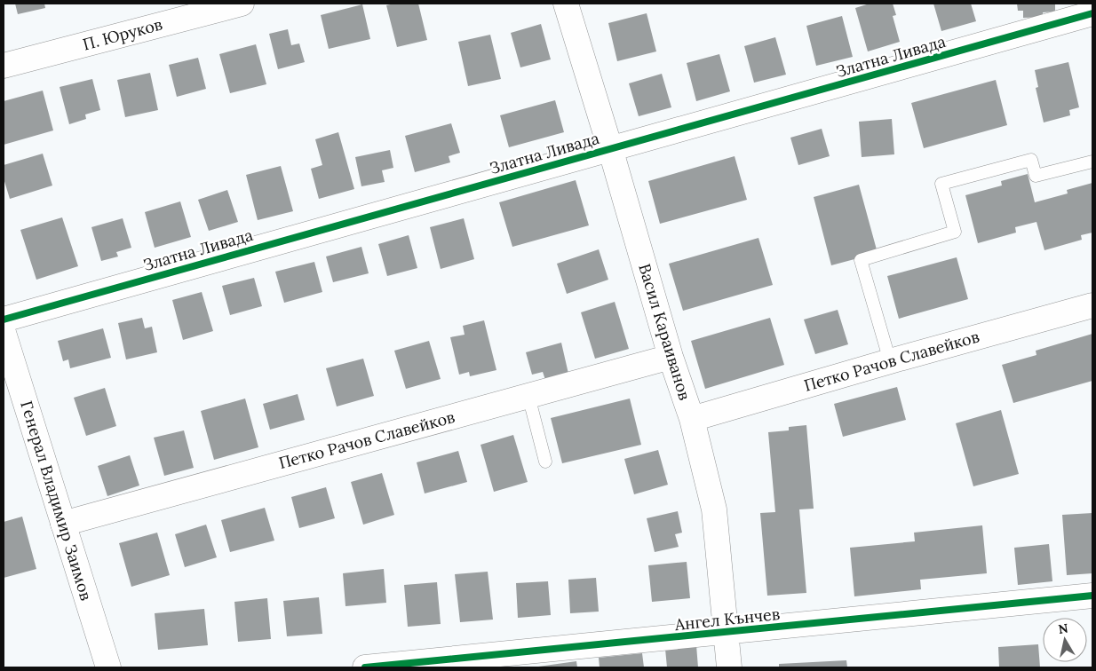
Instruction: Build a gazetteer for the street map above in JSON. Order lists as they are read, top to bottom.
{
  "streets": {
    "street": [
      "П. Юруков",
      "Златна Ливада",
      "Васил Караиванов",
      "Петко Рачов Славейков",
      "Генерал Владимир Заимов",
      "Ангел Кънчев"
    ]
  },
  "crossings": [
    ["Златна Ливада", "Васил Караиванов"],
    ["Васил Караиванов", "Петко Рачов Славейков"],
    ["Васил Караиванов", "Ангел Кънчев"],
    ["Петко Рачов Славейков", "Генерал Владимир Заимов"]
  ],
  "north": "top"
}
